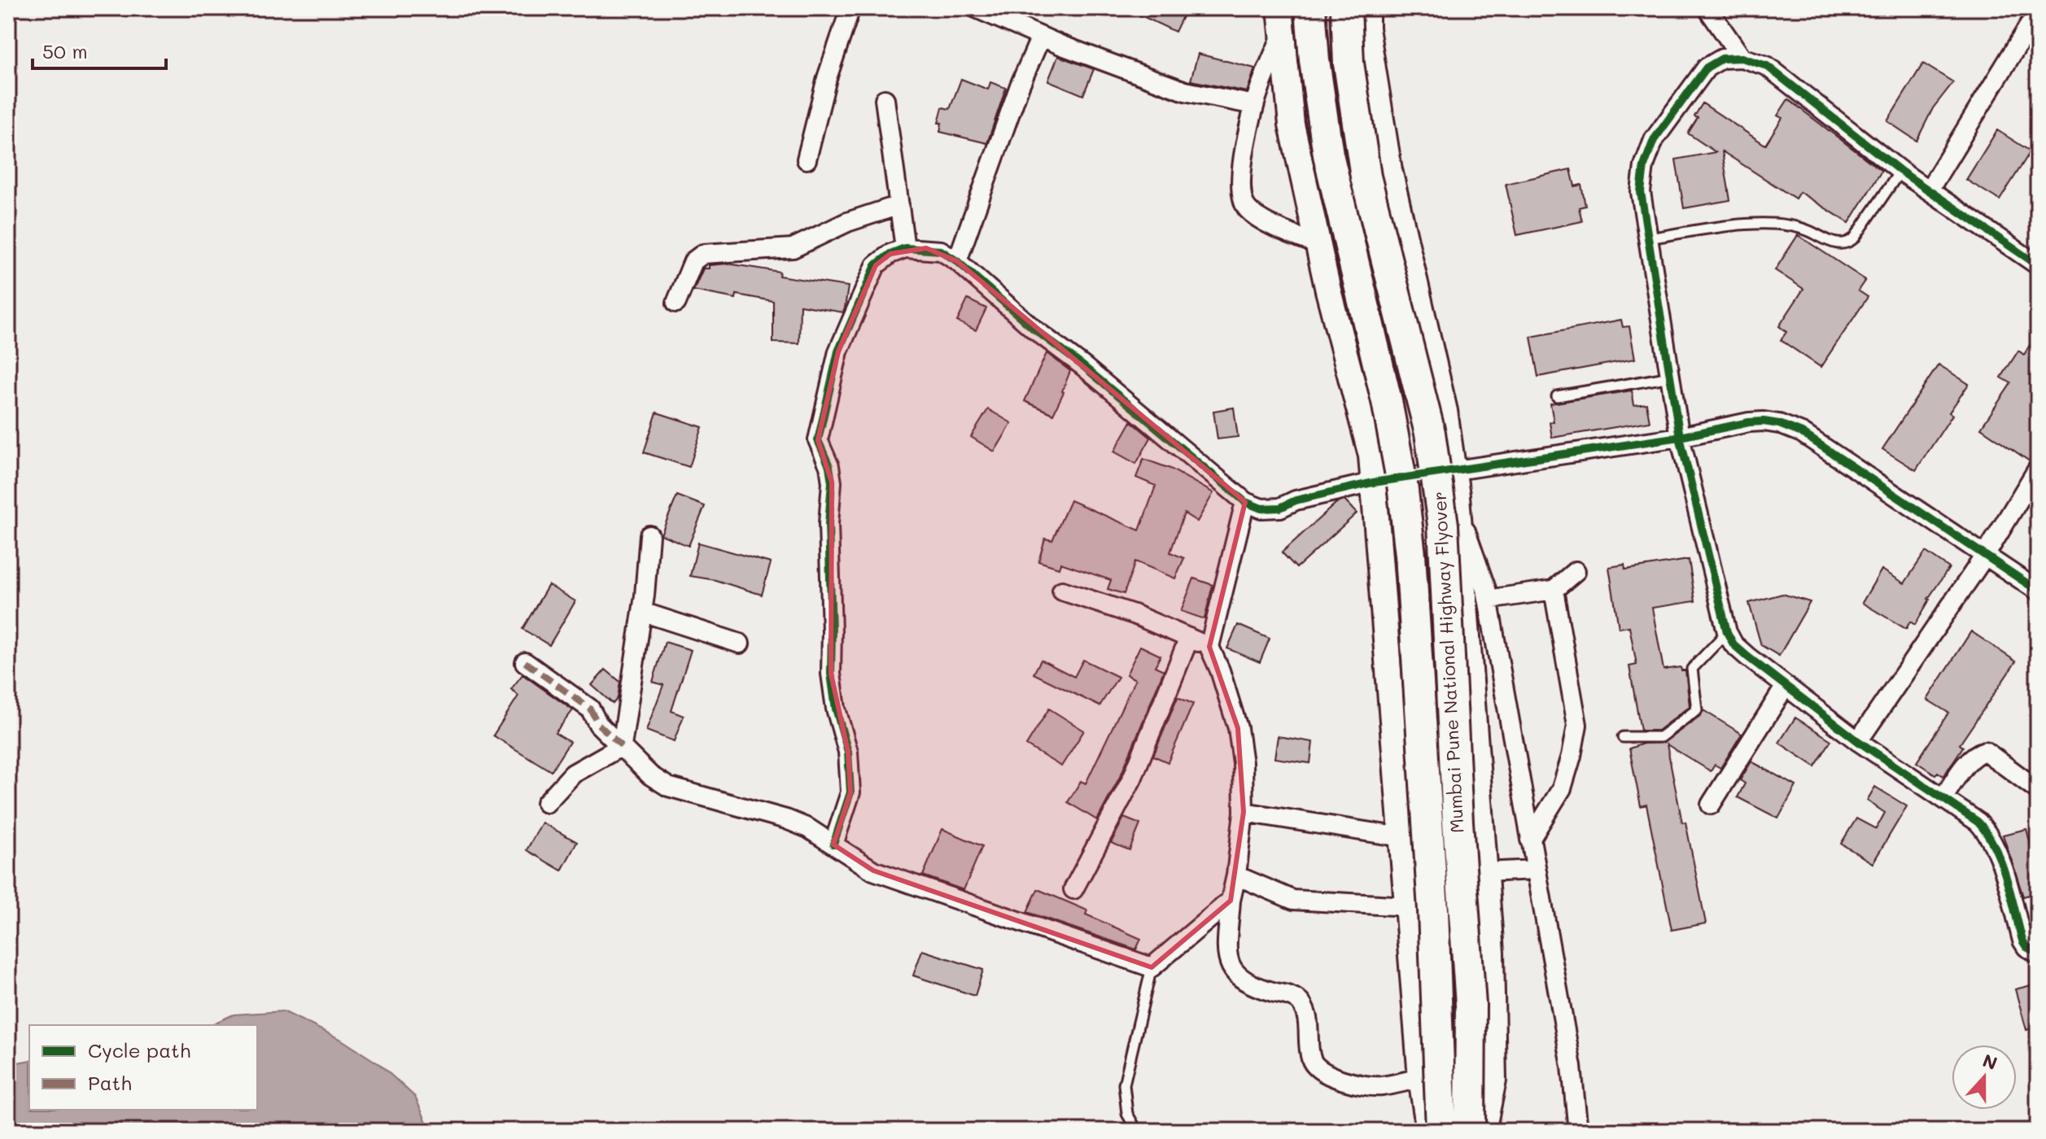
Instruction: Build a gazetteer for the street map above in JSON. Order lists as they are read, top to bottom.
{
  "streets": {
    "highway": ["Mumbai Pune National Highway Flyover"]
  },
  "legend": ["Cycle path", "Path"],
  "scale_bar": "50 m",
  "north": "top"
}
